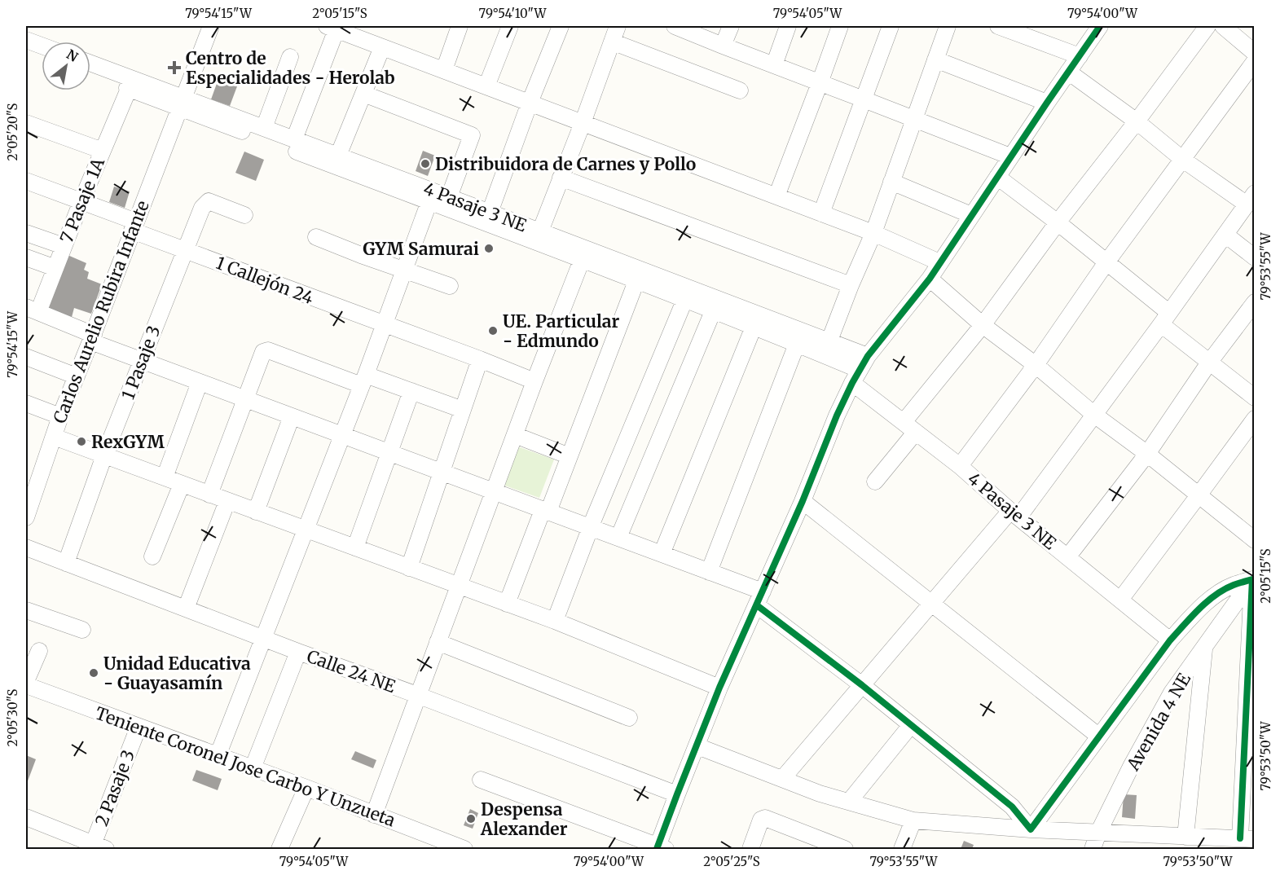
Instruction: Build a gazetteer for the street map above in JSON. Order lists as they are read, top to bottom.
{
  "streets": {
    "street": [
      "7 Pasaje 1A",
      "4 Pasaje 3 NE",
      "1 Callejón 24",
      "Carlos Aurelio Rubira Infante",
      "1 Pasaje 3",
      "Calle 24 NE",
      "Avenida 4 NE",
      "Teniente Coronel Jose Carbo Y Unzueta",
      "2 Pasaje 3"
    ]
  },
  "crossings": [
    ["7 Pasaje 1A", "4 Pasaje 3 NE"],
    ["7 Pasaje 1A", "1 Callejón 24"],
    ["4 Pasaje 3 NE", "Carlos Aurelio Rubira Infante"],
    ["1 Callejón 24", "Carlos Aurelio Rubira Infante"],
    ["1 Callejón 24", "1 Pasaje 3"],
    ["1 Pasaje 3", "Calle 24 NE"],
    ["Teniente Coronel Jose Carbo Y Unzueta", "2 Pasaje 3"]
  ],
  "places": {
    "health": ["Centro de Especialidades - Herolab"],
    "other": [
      "Distribuidora de Carnes y Pollo",
      "GYM Samurai",
      "UE. Particular - Edmundo",
      "RexGYM",
      "Unidad Educativa - Guayasamín",
      "Despensa Alexander"
    ]
  },
  "north": "top right",
  "coordinates": [
    "79°54'15\"W",
    "2°05'15\"S",
    "79°54'10\"W",
    "79°54'05\"W",
    "79°54'00\"W",
    "2°05'20\"S",
    "79°53'55\"W",
    "2°05'30\"S",
    "79°53'50\"W",
    "2°05'25\"S"
  ]
}
